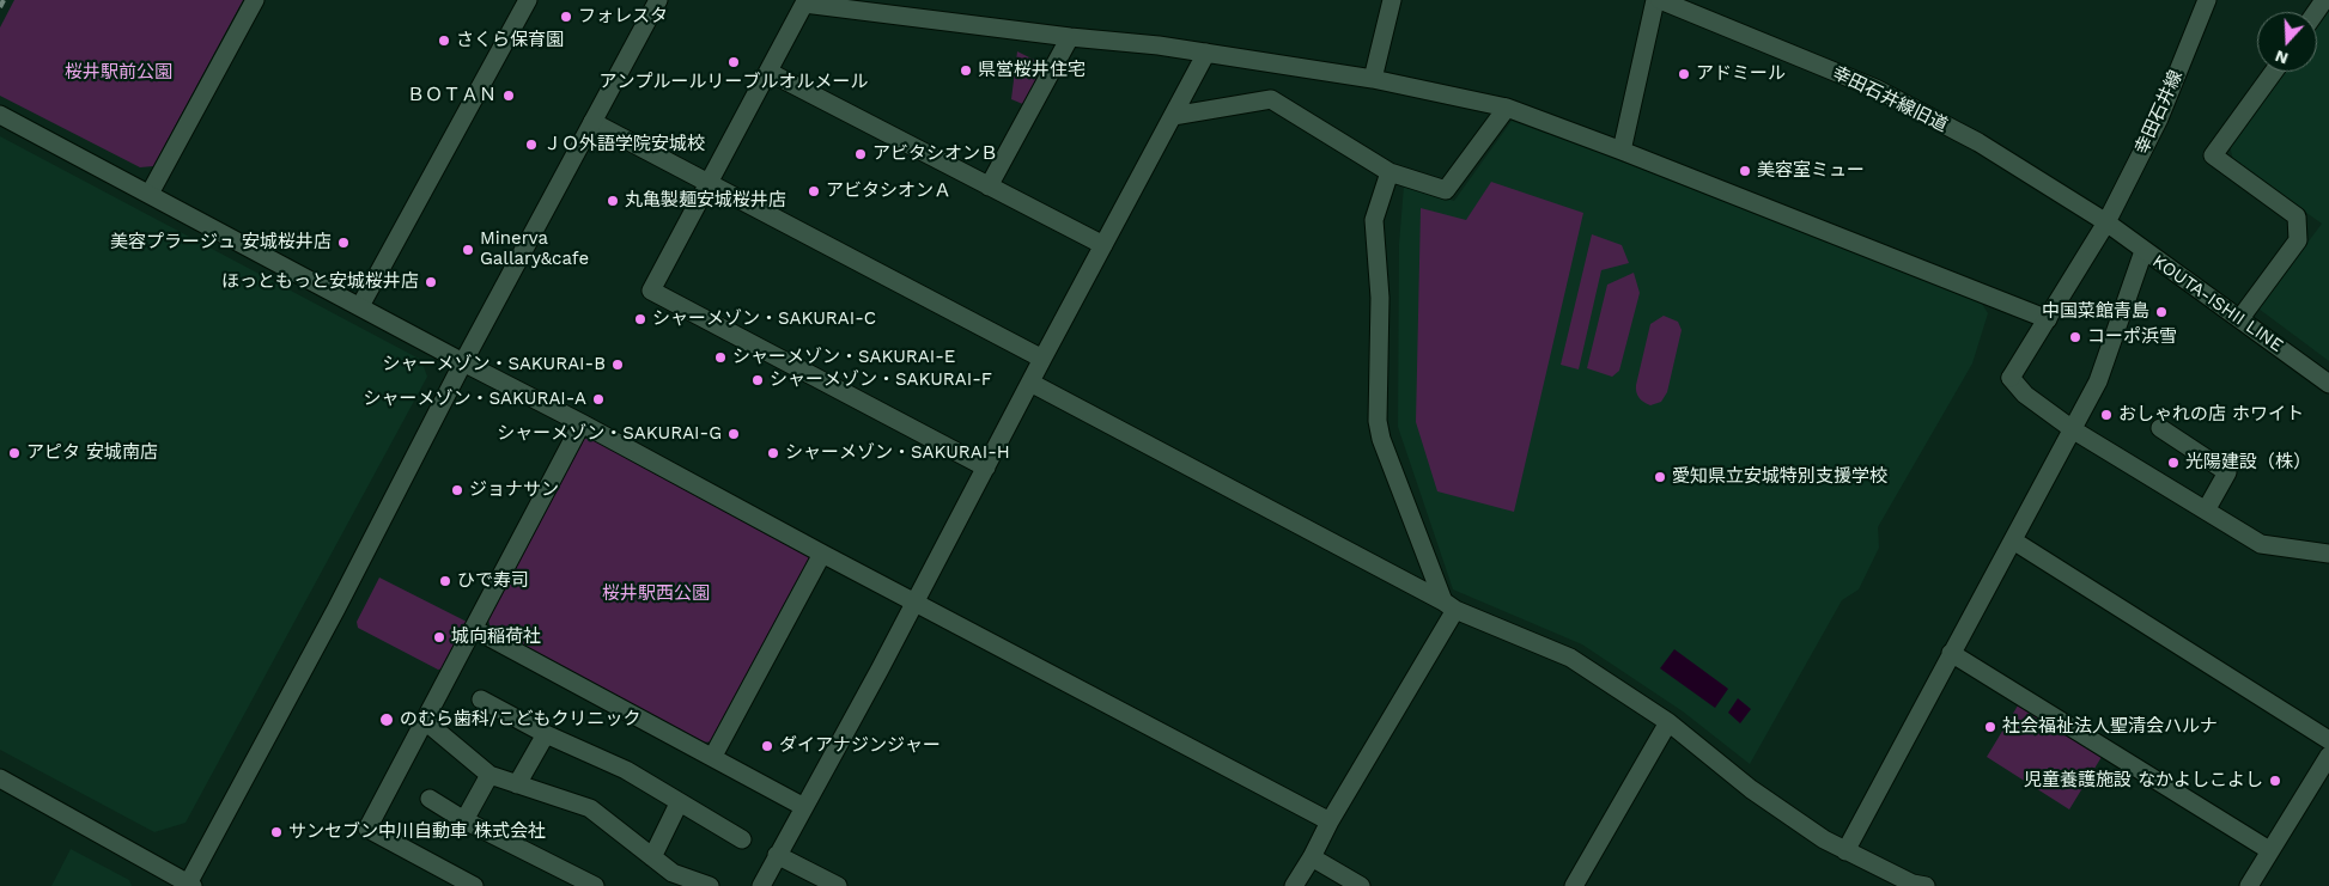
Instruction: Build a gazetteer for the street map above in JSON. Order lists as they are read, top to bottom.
{
  "streets": {
    "street": ["幸田石井線旧道", "幸田石井線", "KOUTA-ISHII LINE"]
  },
  "crossings": [
    ["幸田石井線旧道", "幸田石井線"],
    ["幸田石井線旧道", "KOUTA-ISHII LINE"],
    ["幸田石井線", "KOUTA-ISHII LINE"]
  ],
  "parks": ["桜井駅前公園", "桜井駅西公園"],
  "places": [
    "フォレスタ",
    "さくら保育園",
    "アンプルールリーブルオルメール",
    "県営桜井住宅",
    "アドミール",
    "ＢＯＴＡＮ",
    "ＪＯ外語学院安城校",
    "アビタシオンＢ",
    "美容室ミュー",
    "アビタシオンＡ",
    "丸亀製麺安城桜井店",
    "美容プラージュ 安城桜井店",
    "Minerva Gallary&cafe",
    "ほっともっと安城桜井店",
    "中国菜館青島",
    "シャーメゾン・SAKURAI-C",
    "コーポ浜雪",
    "シャーメゾン・SAKURAI-E",
    "シャーメゾン・SAKURAI-B",
    "シャーメゾン・SAKURAI-F",
    "シャーメゾン・SAKURAI-A",
    "おしゃれの店 ホワイト",
    "シャーメゾン・SAKURAI-G",
    "アピタ 安城南店",
    "シャーメゾン・SAKURAI-H",
    "光陽建設（株）",
    "愛知県立安城特別支援学校",
    "ジョナサン",
    "ひで寿司",
    "城向稲荷社",
    "のむら歯科/こどもクリニック",
    "社会福祉法人聖清会ハルナ",
    "ダイアナジンジャー",
    "児童養護施設 なかよしこよし",
    "サンセブン中川自動車 株式会社"
  ],
  "north": "bottom"
}
